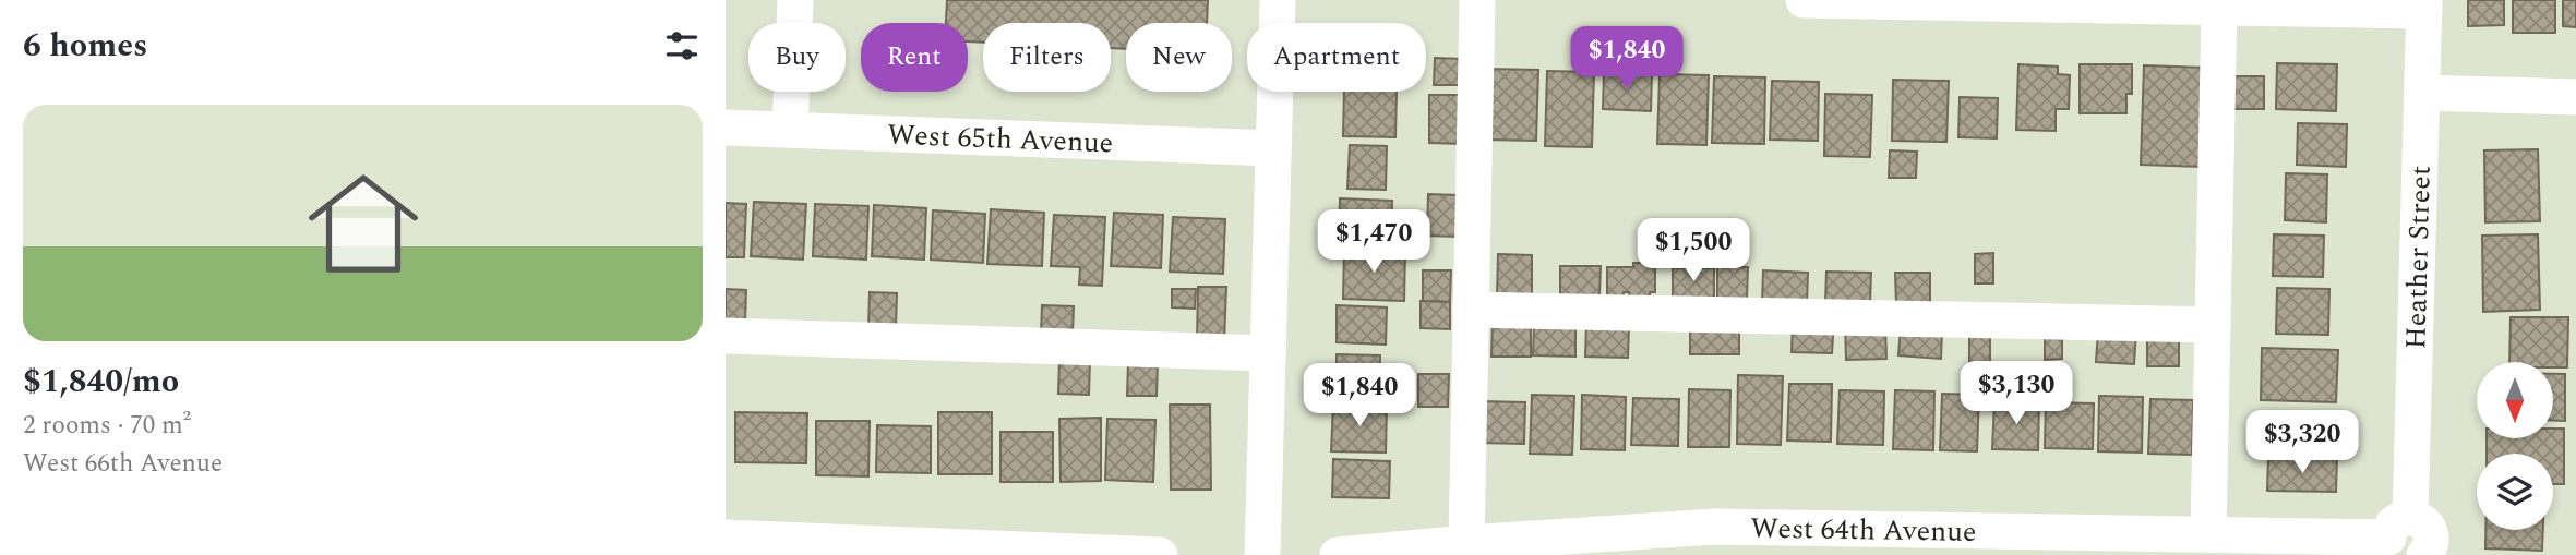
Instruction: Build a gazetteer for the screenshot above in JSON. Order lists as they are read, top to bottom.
{
  "streets": {
    "street": ["West 65th Avenue", "Heather Street", "West 64th Avenue"]
  },
  "crossings": [
    ["Heather Street", "West 64th Avenue"]
  ],
  "north": "bottom",
  "page": {
    "heading": "6 homes",
    "chip": [
      "Buy",
      "Rent",
      "Filters",
      "New",
      "Apartment"
    ],
    "price": [
      "$1,840",
      "$1,470",
      "$1,500",
      "$3,130",
      "$1,840",
      "$3,320"
    ],
    "list": [
      {
        "name": "$1,840/mo",
        "note": "2 rooms · 70 m² · West 66th Avenue"
      }
    ]
  }
}
